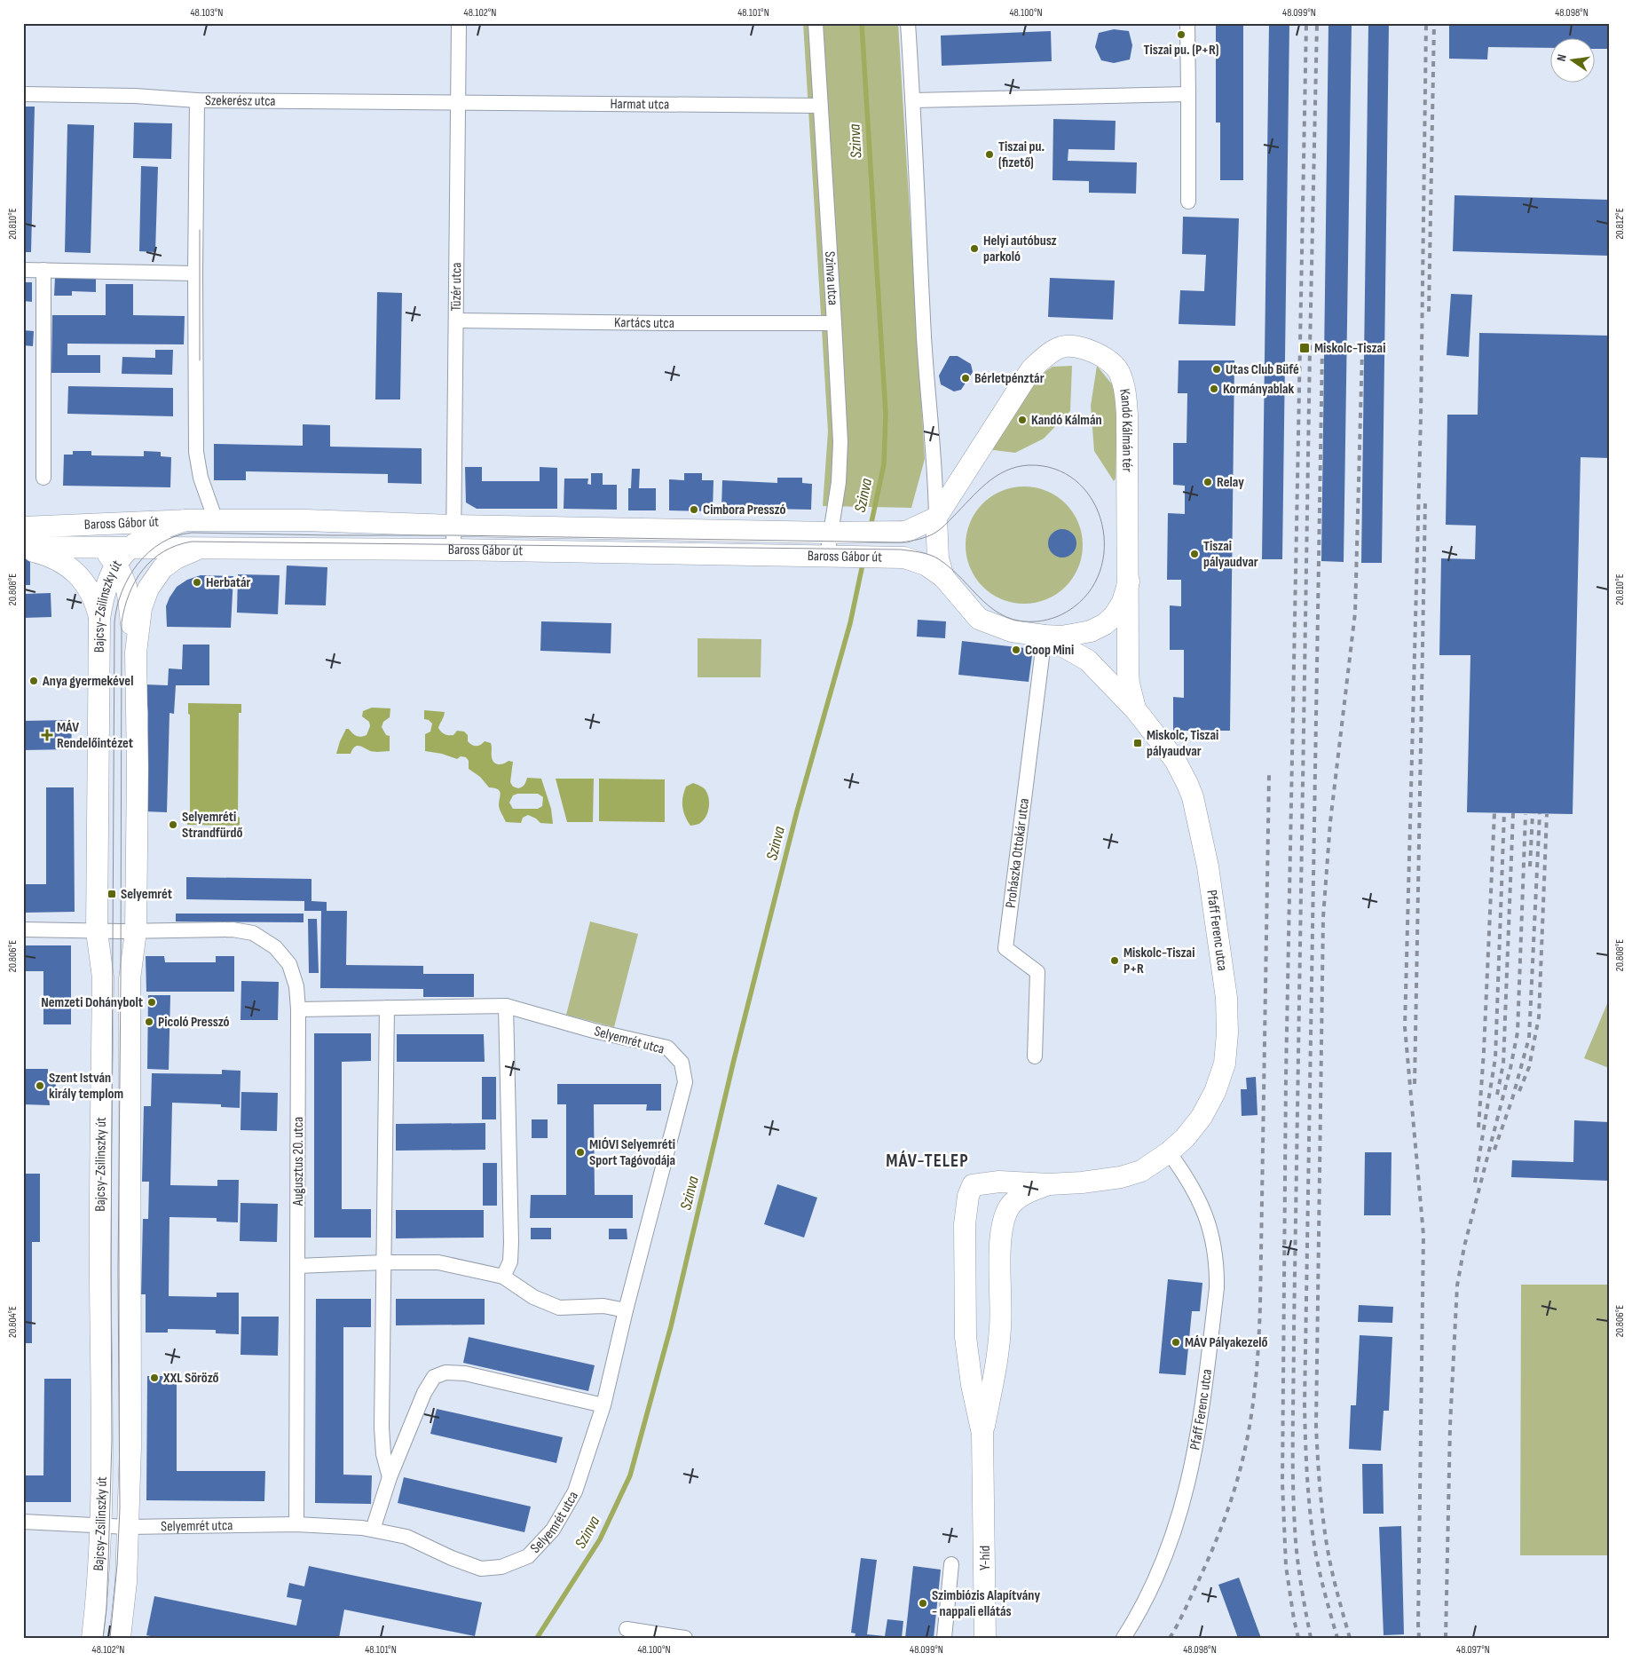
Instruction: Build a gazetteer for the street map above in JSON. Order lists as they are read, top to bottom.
{
  "streets": {
    "street": [
      "Szekerész utca",
      "Harmat utca",
      "Szinva utca",
      "Tüzér utca",
      "Kartács utca",
      "Kandó Kálmán tér",
      "Baross Gábor út",
      "Bajcsy-Zsilinszky út",
      "Prohászka Ottokár utca",
      "Pfaff Ferenc utca",
      "Selyemrét utca",
      "Augusztus 20. utca",
      "Y-híd"
    ]
  },
  "crossings": [
    ["Szekerész utca", "Harmat utca"],
    ["Szekerész utca", "Tüzér utca"],
    ["Harmat utca", "Szinva utca"],
    ["Harmat utca", "Tüzér utca"],
    ["Szinva utca", "Kartács utca"],
    ["Szinva utca", "Baross Gábor út"],
    ["Tüzér utca", "Kartács utca"],
    ["Tüzér utca", "Baross Gábor út"],
    ["Kandó Kálmán tér", "Baross Gábor út"],
    ["Kandó Kálmán tér", "Pfaff Ferenc utca"],
    ["Baross Gábor út", "Bajcsy-Zsilinszky út"],
    ["Bajcsy-Zsilinszky út", "Selyemrét utca"],
    ["Bajcsy-Zsilinszky út", "Augusztus 20. utca"],
    ["Pfaff Ferenc utca", "Y-híd"],
    ["Selyemrét utca", "Augusztus 20. utca"]
  ],
  "districts": ["MÁV-TELEP"],
  "water": ["Szinva"],
  "places": {
    "other": [
      "Tiszai pu. (P+R)",
      "Tiszai pu. (fizető)",
      "Helyi autóbusz parkoló",
      "Utas Club Büfé",
      "Bérletpénztár",
      "Kormányablak",
      "Kandó Kálmán",
      "Relay",
      "Cimbora Presszó",
      "Tiszai pályaudvar",
      "Herbatár",
      "Coop Mini",
      "Anya gyermekével",
      "Selyemréti Strandfürdő",
      "Miskolc-Tiszai P+R",
      "Nemzeti Dohánybolt",
      "Picoló Presszó",
      "Szent István király templom",
      "MIÓVI Selyemréti Sport Tagóvodája",
      "MÁV Pályakezelő",
      "XXL Söröző",
      "Szimbiózis Alapítvány - nappali ellátás"
    ],
    "transit": ["Miskolc-Tiszai", "Miskolc, Tiszai pályaudvar", "Selyemrét"],
    "health": ["MÁV Rendelőintézet"]
  },
  "north": "left",
  "coordinates": [
    "48.103°N",
    "48.102°N",
    "48.101°N",
    "48.100°N",
    "48.099°N",
    "48.098°N",
    "20.812°E",
    "20.810°E",
    "20.808°E",
    "20.806°E",
    "20.804°E",
    "48.097°N"
  ]
}
